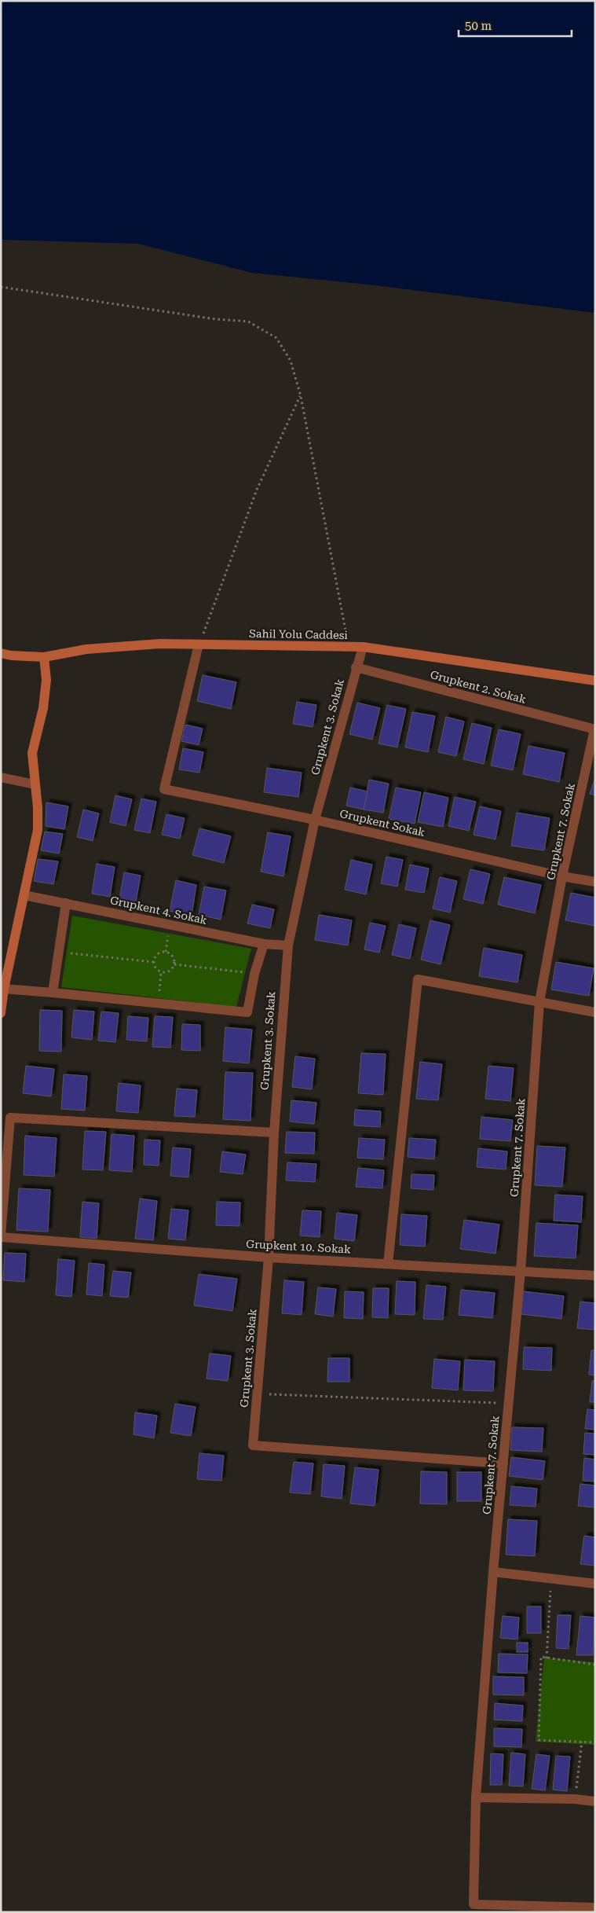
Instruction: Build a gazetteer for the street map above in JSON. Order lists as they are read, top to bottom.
{
  "streets": {
    "street": [
      "Sahil Yolu Caddesi",
      "Grupkent 2. Sokak",
      "Grupkent 3. Sokak",
      "Grupkent Sokak",
      "Grupkent 7. Sokak",
      "Grupkent 4. Sokak",
      "Grupkent 10. Sokak"
    ]
  },
  "crossings": [
    ["Sahil Yolu Caddesi", "Grupkent 3. Sokak"],
    ["Sahil Yolu Caddesi", "Grupkent Sokak"],
    ["Grupkent 2. Sokak", "Grupkent 3. Sokak"],
    ["Grupkent 2. Sokak", "Grupkent 7. Sokak"],
    ["Grupkent 3. Sokak", "Grupkent Sokak"],
    ["Grupkent 3. Sokak", "Grupkent 7. Sokak"],
    ["Grupkent 3. Sokak", "Grupkent 4. Sokak"],
    ["Grupkent 3. Sokak", "Grupkent 10. Sokak"],
    ["Grupkent Sokak", "Grupkent 7. Sokak"],
    ["Grupkent 7. Sokak", "Grupkent 10. Sokak"]
  ],
  "scale_bar": "50 m"
}
